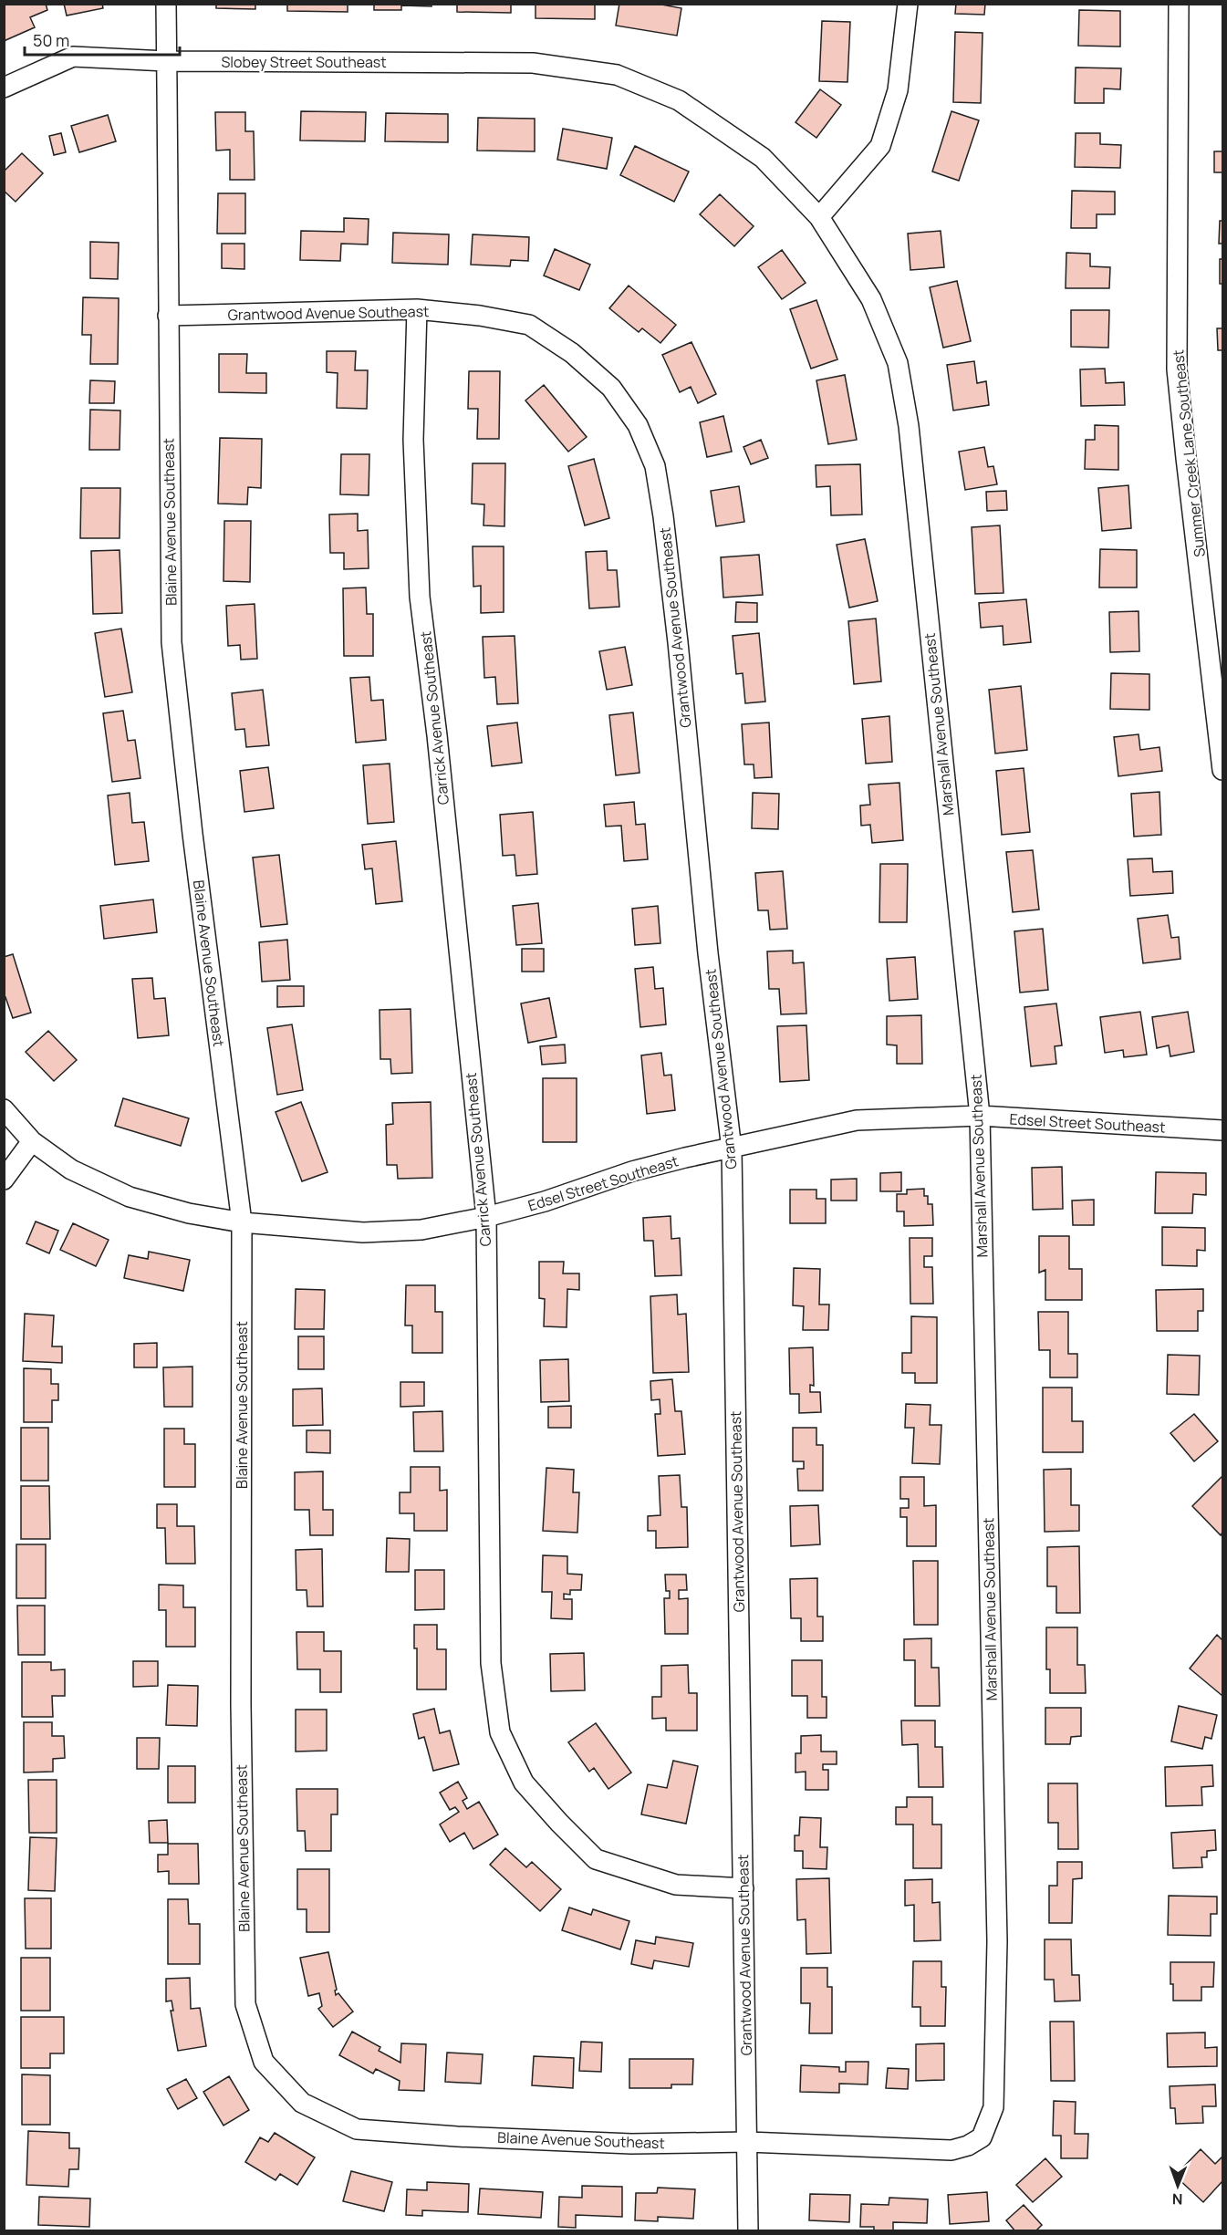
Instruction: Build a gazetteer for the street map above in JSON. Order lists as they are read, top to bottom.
{
  "streets": {
    "street": [
      "Slobey Street Southeast",
      "Grantwood Avenue Southeast",
      "Summer Creek Lane Southeast",
      "Blaine Avenue Southeast",
      "Carrick Avenue Southeast",
      "Marshall Avenue Southeast",
      "Edsel Street Southeast"
    ]
  },
  "crossings": [
    ["Slobey Street Southeast", "Blaine Avenue Southeast"],
    ["Slobey Street Southeast", "Marshall Avenue Southeast"],
    ["Grantwood Avenue Southeast", "Blaine Avenue Southeast"],
    ["Grantwood Avenue Southeast", "Carrick Avenue Southeast"],
    ["Grantwood Avenue Southeast", "Edsel Street Southeast"],
    ["Blaine Avenue Southeast", "Marshall Avenue Southeast"],
    ["Blaine Avenue Southeast", "Edsel Street Southeast"],
    ["Carrick Avenue Southeast", "Edsel Street Southeast"],
    ["Marshall Avenue Southeast", "Edsel Street Southeast"]
  ],
  "scale_bar": "50 m",
  "north": "bottom"
}
